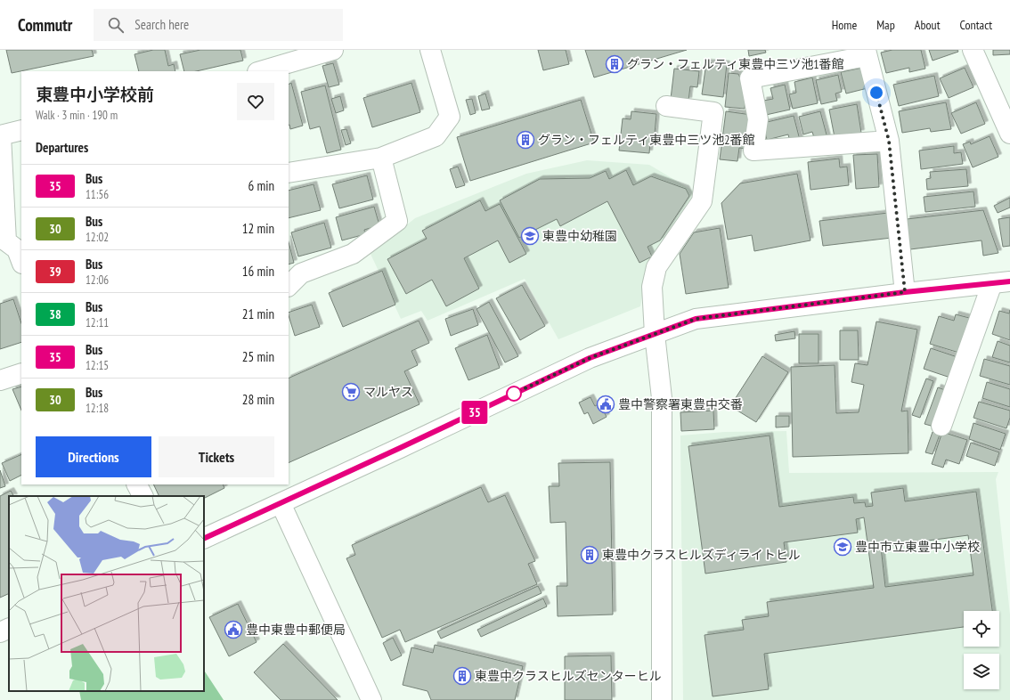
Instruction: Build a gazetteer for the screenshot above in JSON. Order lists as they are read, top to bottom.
{
  "places": {
    "building": [
      "グラン・フェルティ東豊中三ツ池1番館",
      "グラン・フェルティ東豊中三ツ池2番館",
      "東豊中クラスヒルズディライトヒル",
      "東豊中クラスヒルズセンターヒル"
    ],
    "school or university": ["東豊中幼稚園", "豊中市立東豊中小学校"],
    "supermarket": ["マルヤス"],
    "public building": ["豊中警察署東豊中交番", "豊中東豊中郵便局"]
  },
  "lines": ["bus line 35"],
  "page": {
    "header": "Commutr",
    "search": "Search here",
    "nav": [
      "Home",
      "Map",
      "About",
      "Contact"
    ],
    "on_map": "35",
    "heading": [
      ["東豊中小学校前", "Walk · 3 min · 190 m"],
      "Departures"
    ],
    "list": [
      {
        "mark": "35",
        "name": "Bus",
        "note": "11:56",
        "value": "6 min"
      },
      {
        "mark": "30",
        "name": "Bus",
        "note": "12:02",
        "value": "12 min"
      },
      {
        "mark": "39",
        "name": "Bus",
        "note": "12:06",
        "value": "16 min"
      },
      {
        "mark": "38",
        "name": "Bus",
        "note": "12:11",
        "value": "21 min"
      },
      {
        "mark": "35",
        "name": "Bus",
        "note": "12:15",
        "value": "25 min"
      },
      {
        "mark": "30",
        "name": "Bus",
        "note": "12:18",
        "value": "28 min"
      }
    ],
    "buttons": ["Directions", "Tickets"]
  }
}
